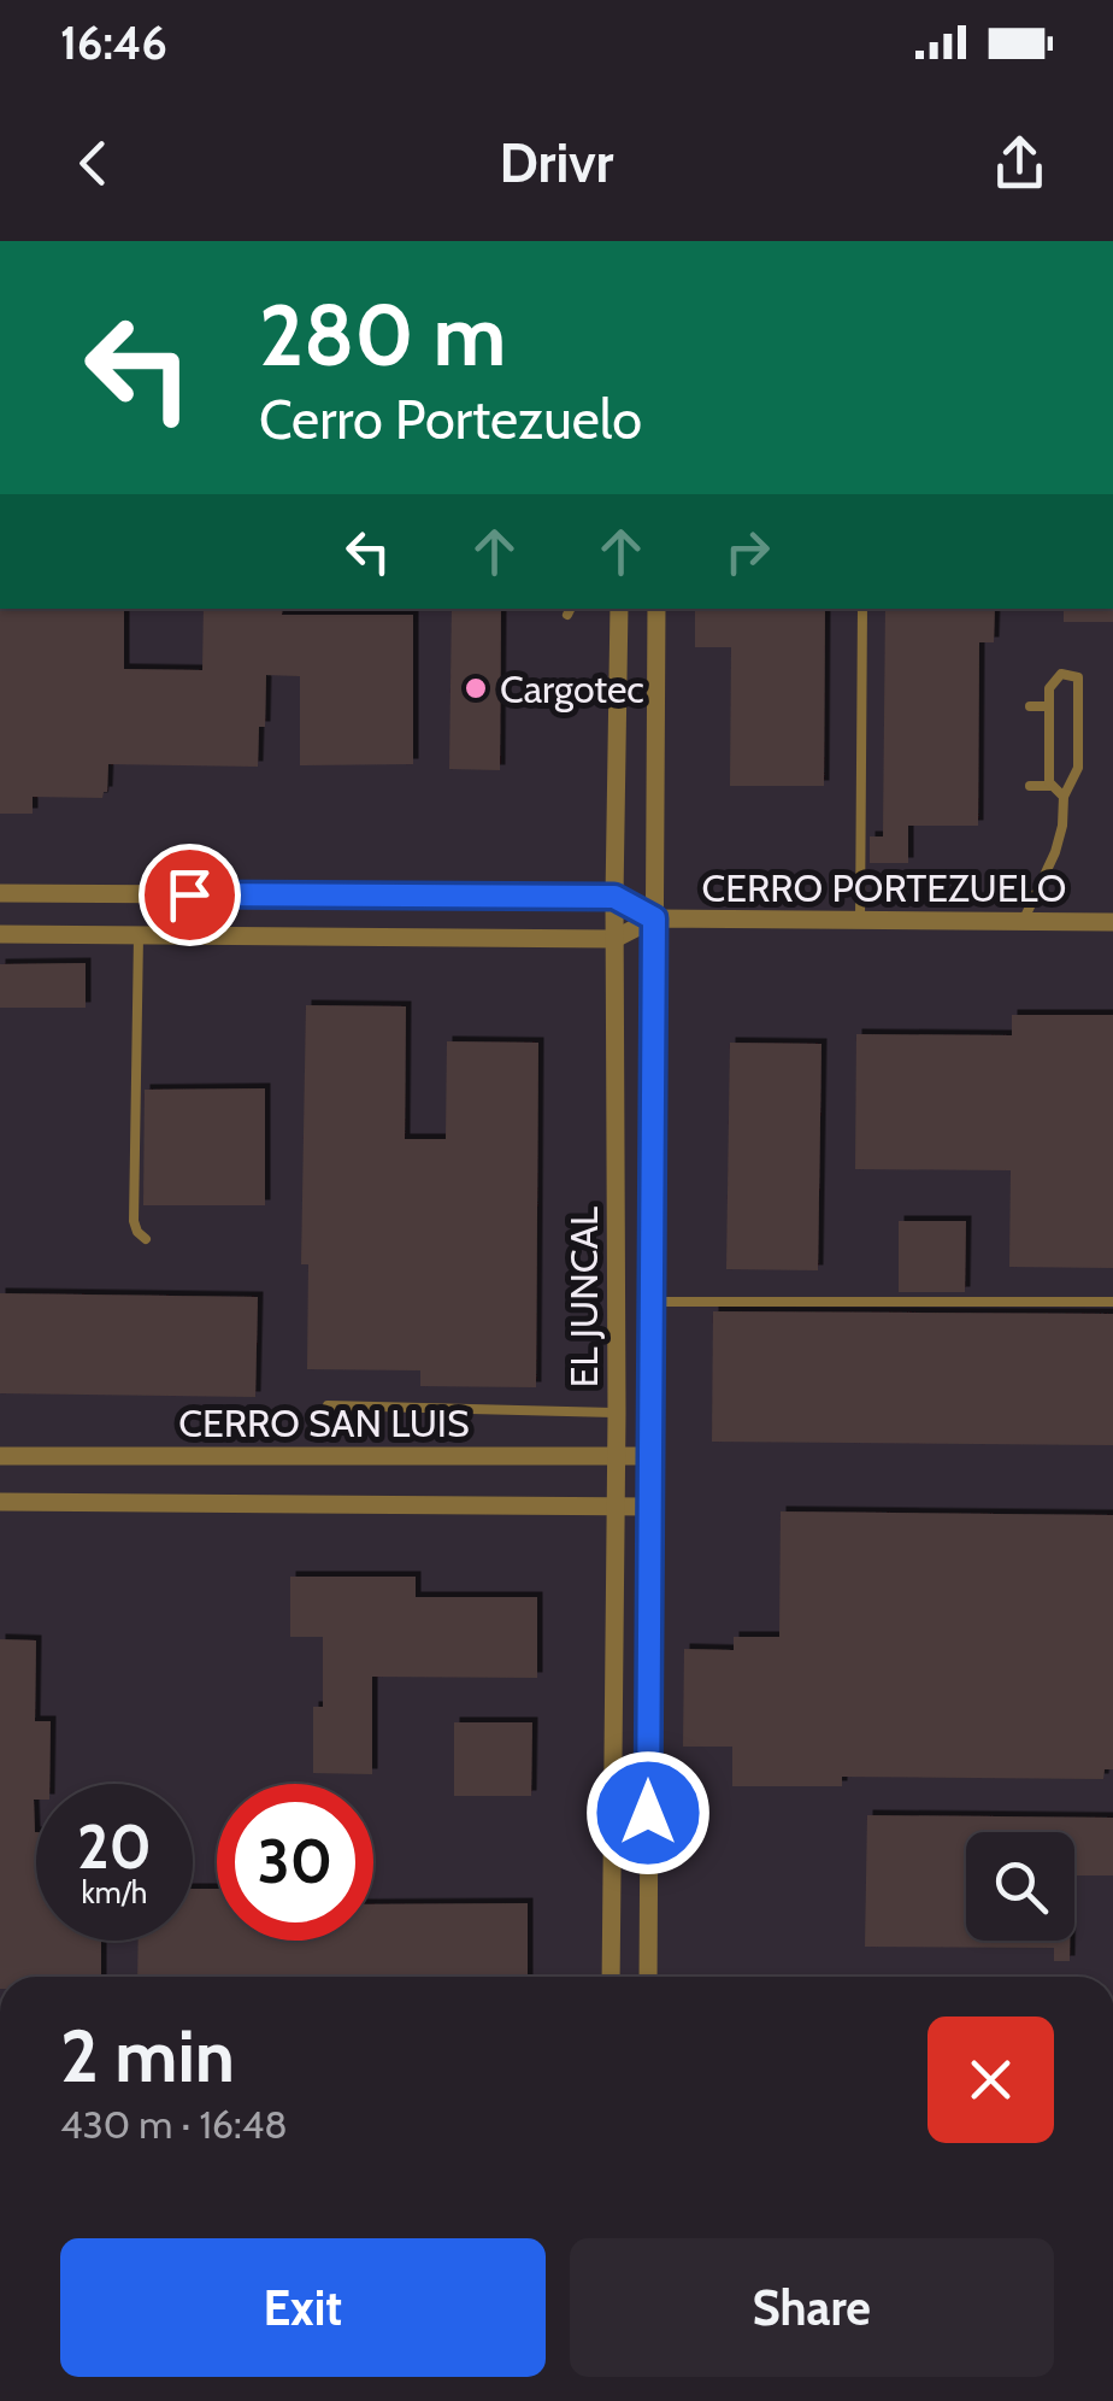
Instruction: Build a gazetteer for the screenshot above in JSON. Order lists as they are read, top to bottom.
{
  "streets": {
    "street": ["CERRO PORTEZUELO", "EL JUNCAL", "CERRO SAN LUIS"]
  },
  "crossings": [
    ["CERRO PORTEZUELO", "EL JUNCAL"],
    ["EL JUNCAL", "CERRO SAN LUIS"]
  ],
  "places": ["Cargotec"],
  "page": {
    "status": "16:46",
    "header": "Drivr",
    "turn": ["280 m", "Cerro Portezuelo"],
    "speed": "20 km/h",
    "limit": "30",
    "heading": ["2 min", "430 m · 16:48"],
    "buttons": ["Exit", "Share"]
  }
}
